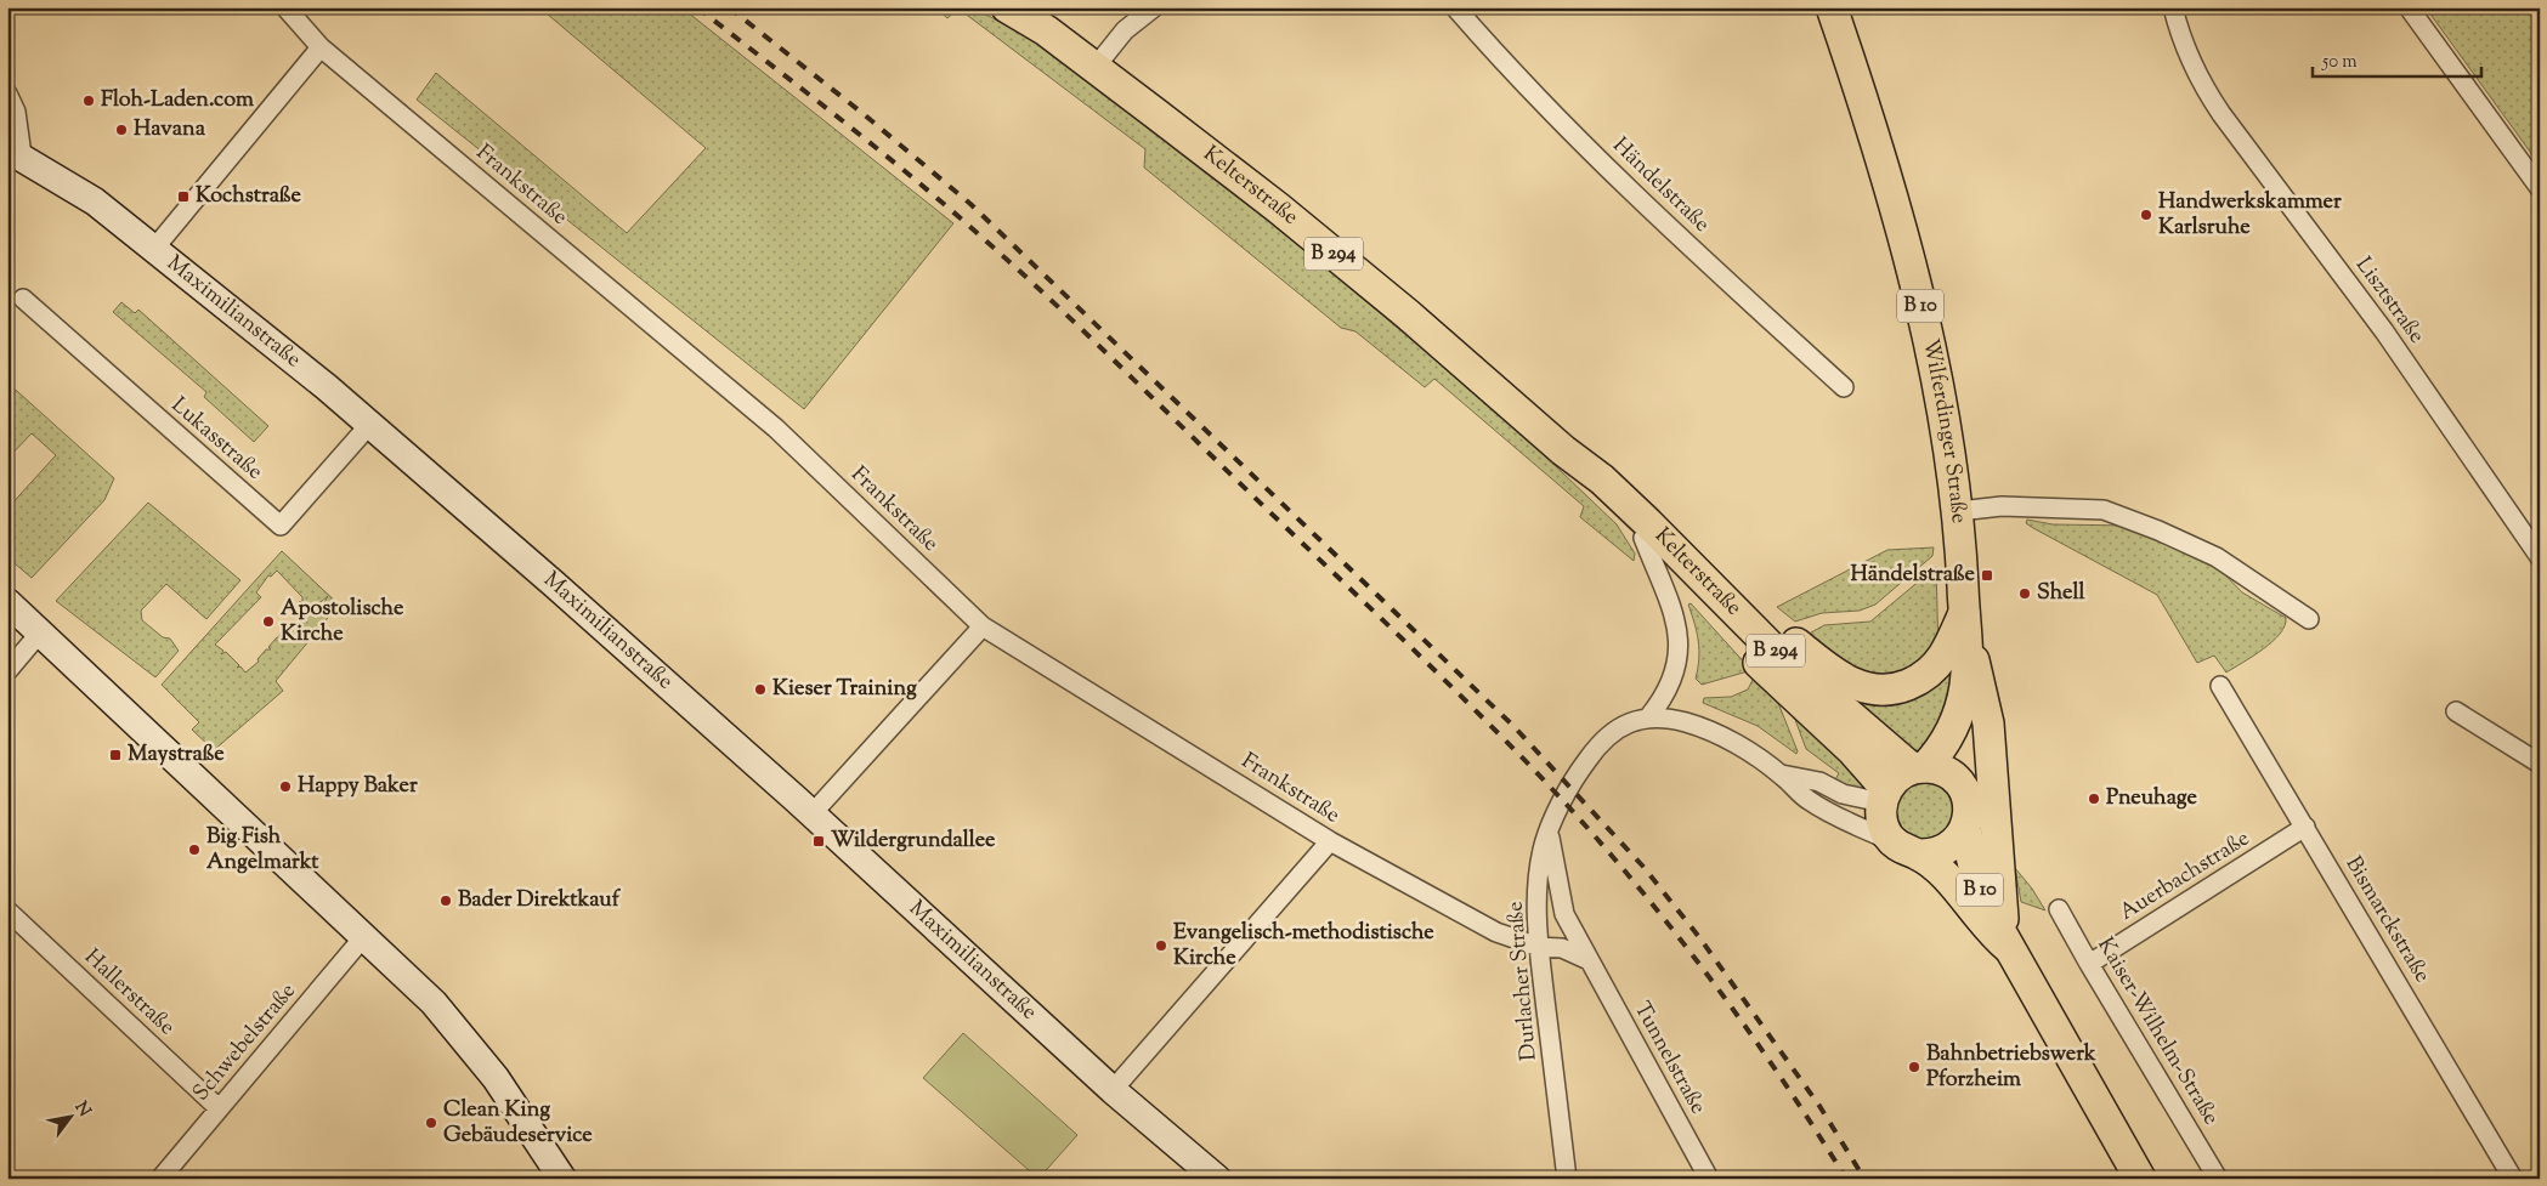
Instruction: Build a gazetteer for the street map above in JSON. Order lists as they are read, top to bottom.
{
  "streets": {
    "main road": [
      "Kelterstraße",
      "B 294",
      "B 10",
      "Wilferdinger Straße"
    ],
    "street": [
      "Frankstraße",
      "Händelstraße",
      "Lisztstraße",
      "Maximilianstraße",
      "Lukasstraße",
      "Auerbachstraße",
      "Bismarckstraße",
      "Durlacher Straße",
      "Hallerstraße",
      "Kaiser-Wilhelm-Straße",
      "Schwebelstraße",
      "Tunnelstraße"
    ]
  },
  "crossings": [
    ["Frankstraße", "Durlacher Straße"],
    ["Kelterstraße", "B 10"],
    ["Kelterstraße", "Wilferdinger Straße"],
    ["Kelterstraße", "Durlacher Straße"],
    ["B 10", "Wilferdinger Straße"],
    ["B 10", "Durlacher Straße"],
    ["Maximilianstraße", "Lukasstraße"],
    ["Wilferdinger Straße", "Durlacher Straße"],
    ["Auerbachstraße", "Bismarckstraße"],
    ["Auerbachstraße", "Kaiser-Wilhelm-Straße"],
    ["Durlacher Straße", "Tunnelstraße"],
    ["Hallerstraße", "Schwebelstraße"]
  ],
  "places": {
    "other": [
      "Floh-Laden.com",
      "Havana",
      "Handwerkskammer Karlsruhe",
      "Shell",
      "Apostolische Kirche",
      "Kieser Training",
      "Happy Baker",
      "Pneuhage",
      "Big Fish Angelmarkt",
      "Bader Direktkauf",
      "Evangelisch-methodistische Kirche",
      "Bahnbetriebswerk Pforzheim",
      "Clean King Gebäudeservice"
    ],
    "transit": [
      "Kochstraße",
      "Händelstraße",
      "Maystraße",
      "Wildergrundallee"
    ]
  },
  "scale_bar": "50 m",
  "north": "top right"
}
